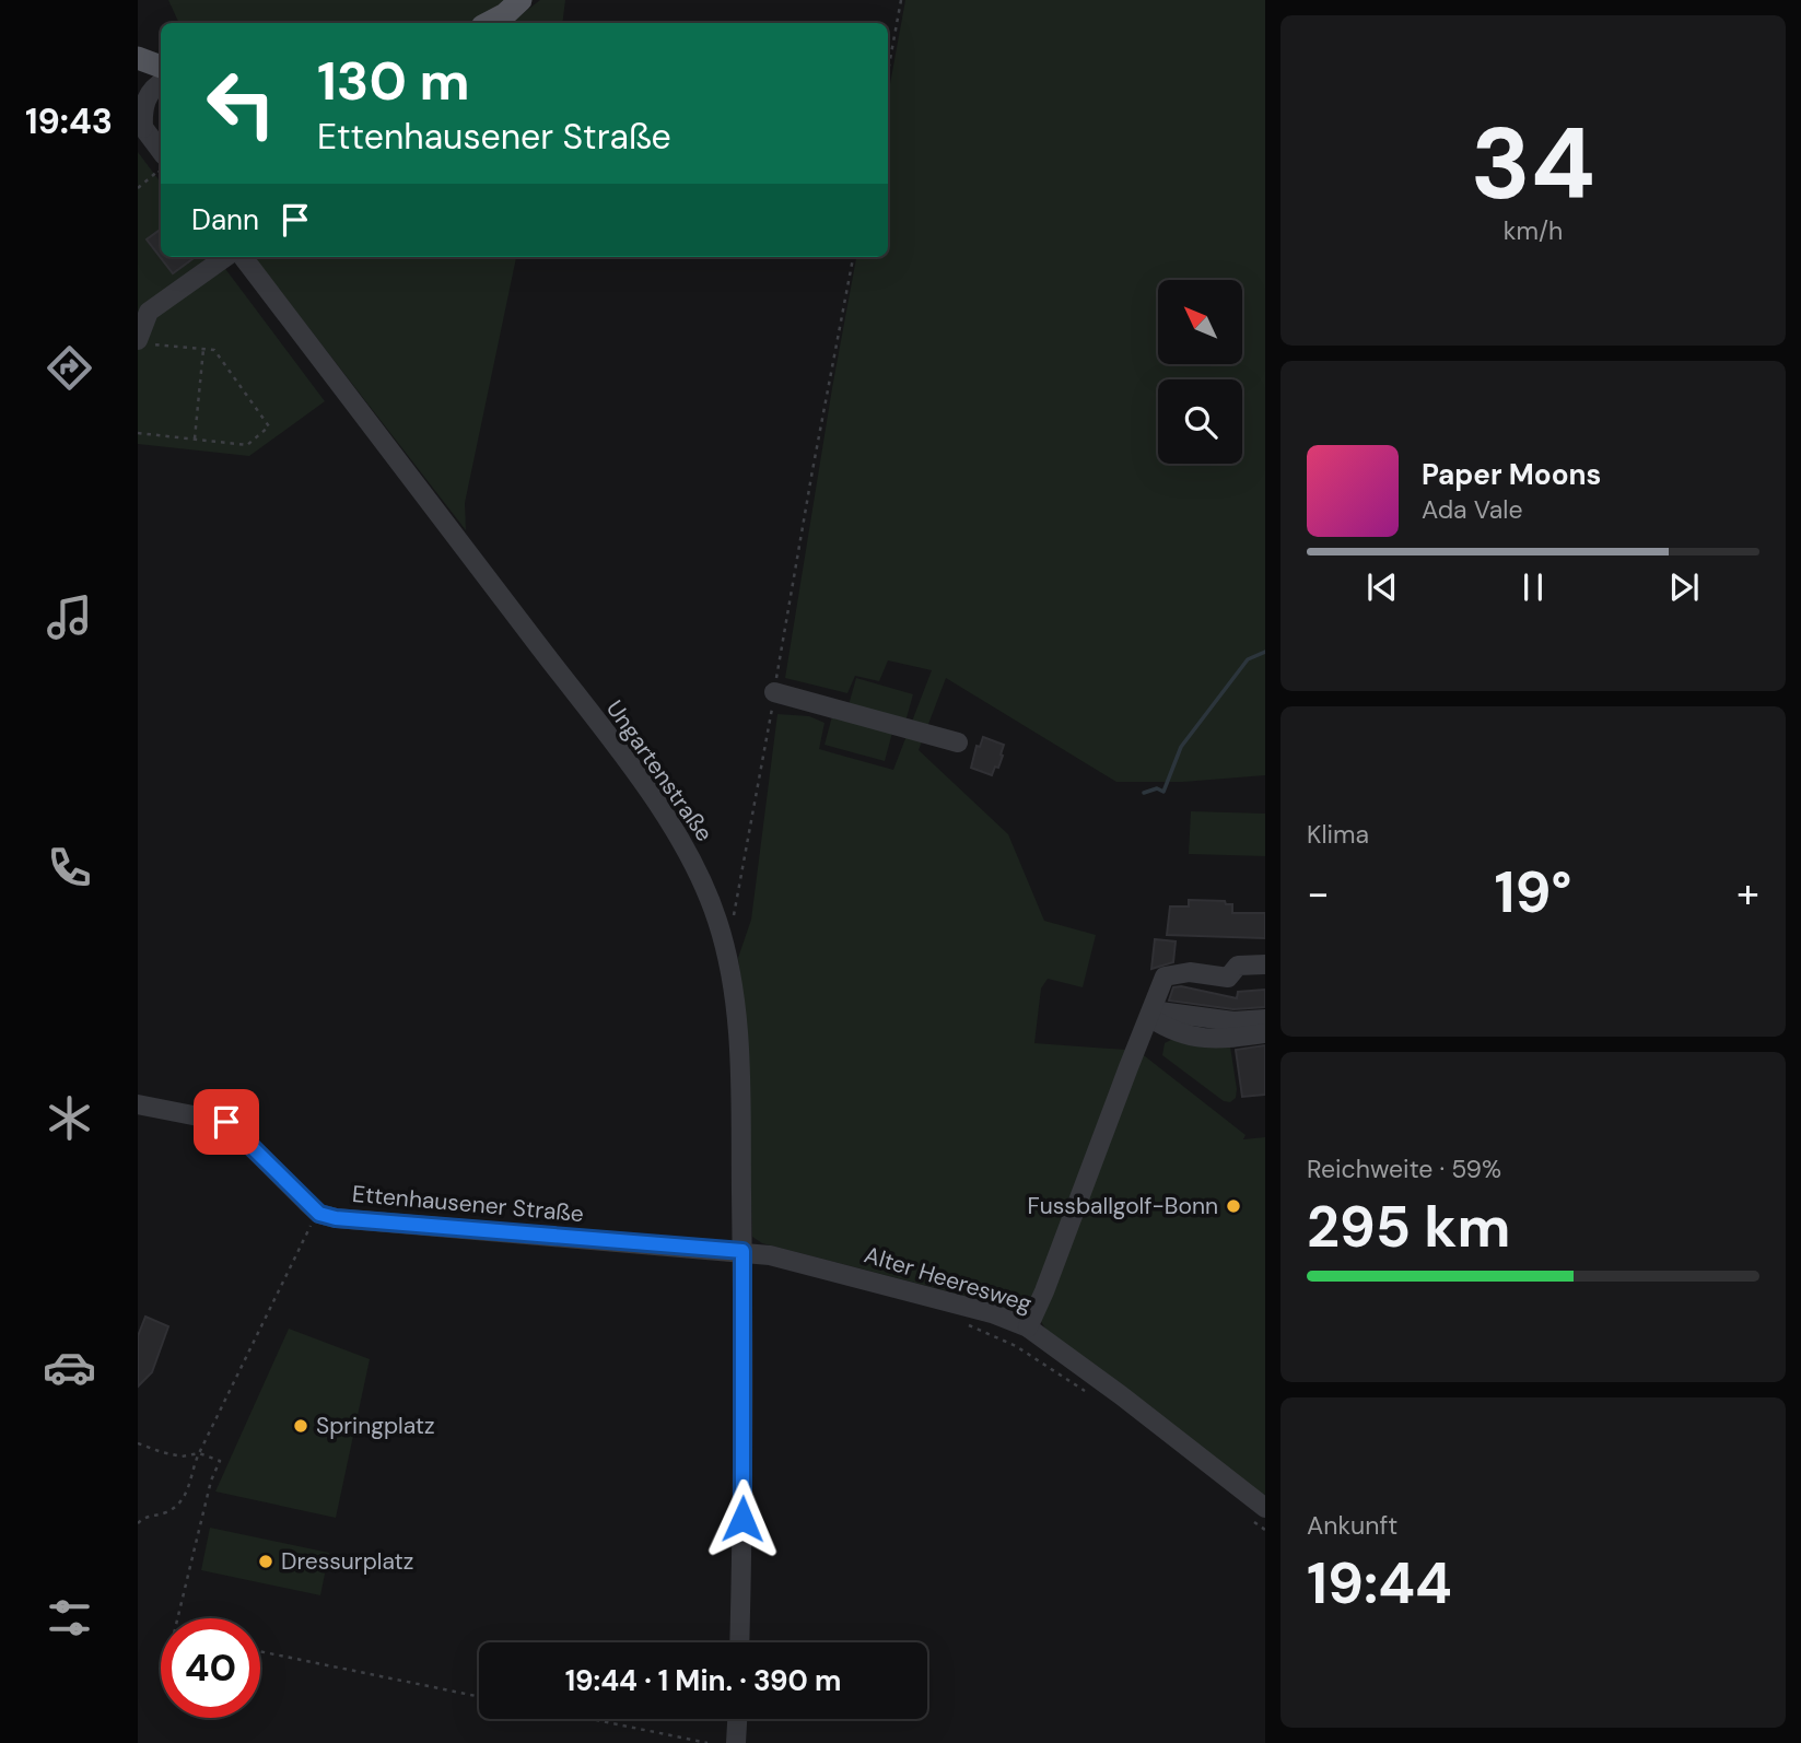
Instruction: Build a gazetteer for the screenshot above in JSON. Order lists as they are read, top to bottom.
{
  "streets": {
    "street": ["Ungartenstraße", "Ettenhausener Straße", "Alter Heeresweg"]
  },
  "crossings": [
    ["Ungartenstraße", "Ettenhausener Straße"],
    ["Ungartenstraße", "Alter Heeresweg"],
    ["Ettenhausener Straße", "Alter Heeresweg"]
  ],
  "places": ["Fussballgolf-Bonn", "Springplatz", "Dressurplatz"],
  "north": "top left",
  "page": {
    "tabs": "19:43",
    "tile": [
      ["34", "km/h"],
      "Klima",
      ["Reichweite · 59%", "295 km"],
      ["Ankunft", "19:44"]
    ],
    "turn": ["130 m", "Ettenhausener Straße"],
    "then": "Dann",
    "song": ["Paper Moons", "Ada Vale"],
    "heat": ["−", "19°", "+"],
    "limit": "40",
    "trip": "19:44 · 1 Min. · 390 m"
  }
}
